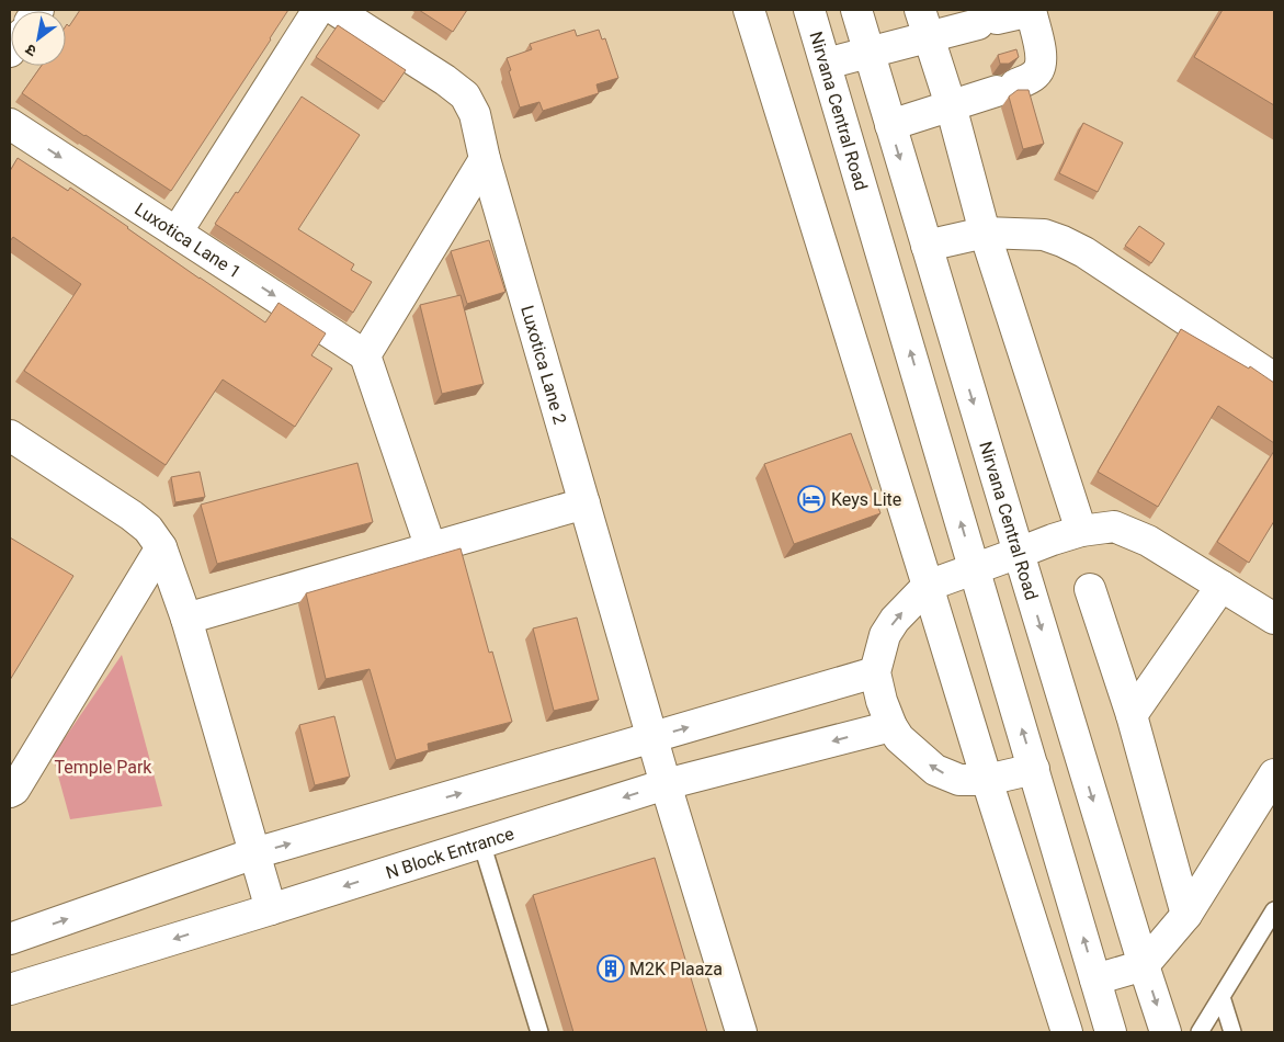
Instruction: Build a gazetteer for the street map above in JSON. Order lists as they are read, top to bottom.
{
  "streets": {
    "street": [
      "Nirvana Central Road",
      "Luxotica Lane 1",
      "Luxotica Lane 2",
      "N Block Entrance"
    ]
  },
  "crossings": [
    ["Luxotica Lane 2", "N Block Entrance"]
  ],
  "parks": ["Temple Park"],
  "places": {
    "hotel": ["Keys Lite"],
    "building": ["M2K Plaaza"]
  },
  "north": "bottom left"
}
